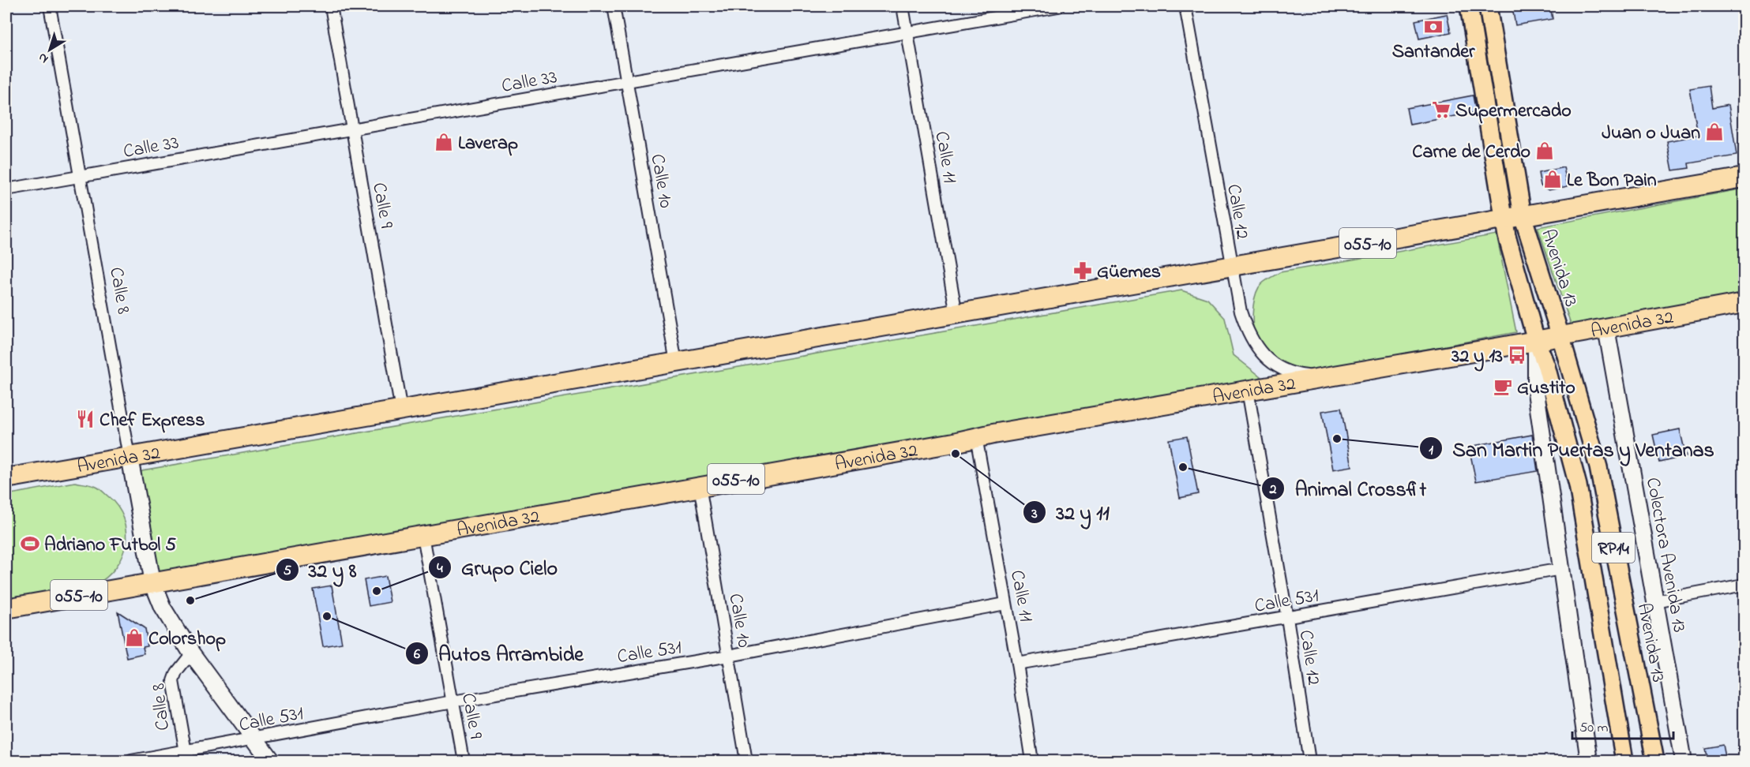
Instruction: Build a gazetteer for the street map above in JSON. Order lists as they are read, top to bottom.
{
  "streets": {
    "highway": ["055-10", "Avenida 32"],
    "main road": ["Avenida 13", "RP14"],
    "street": [
      "Calle 33",
      "Calle 11",
      "Calle 10",
      "Calle 9",
      "Calle 12",
      "Calle 8",
      "Colectora Avenida 13",
      "Calle 531"
    ]
  },
  "crossings": [
    ["Calle 33", "Calle 11"],
    ["Calle 33", "Calle 10"],
    ["Calle 33", "Calle 9"],
    ["Calle 33", "Calle 8"],
    ["Calle 11", "Avenida 32"],
    ["Calle 11", "Calle 531"],
    ["Calle 10", "Avenida 32"],
    ["Calle 10", "Calle 531"],
    ["Calle 9", "Avenida 32"],
    ["Calle 9", "Calle 531"],
    ["Calle 12", "Avenida 32"],
    ["Calle 12", "Calle 531"],
    ["Avenida 13", "Avenida 32"],
    ["Calle 8", "Avenida 32"],
    ["Calle 8", "Calle 531"],
    ["Avenida 32", "RP14"],
    ["Avenida 32", "Colectora Avenida 13"]
  ],
  "places": {
    "bank": ["Santander"],
    "supermarket": ["Supermercado"],
    "shop": [
      "Juan o Juan",
      "Laverap",
      "Carne de Cerdo",
      "Le Bon Pain",
      "Colorshop"
    ],
    "pharmacy": ["Güemes"],
    "bus stop": ["32 y 13"],
    "cafe": ["Gustito"],
    "restaurant": ["Chef Express"],
    "other": [
      "San Martin Puertas y Ventanas",
      "32 y 11",
      "Animal Crossfit",
      "Grupo Cielo",
      "32 y 8",
      "Autos Arrambide"
    ],
    "sports": ["Adriano Futbol 5"]
  },
  "scale_bar": "50 m",
  "north": "bottom left"
}
